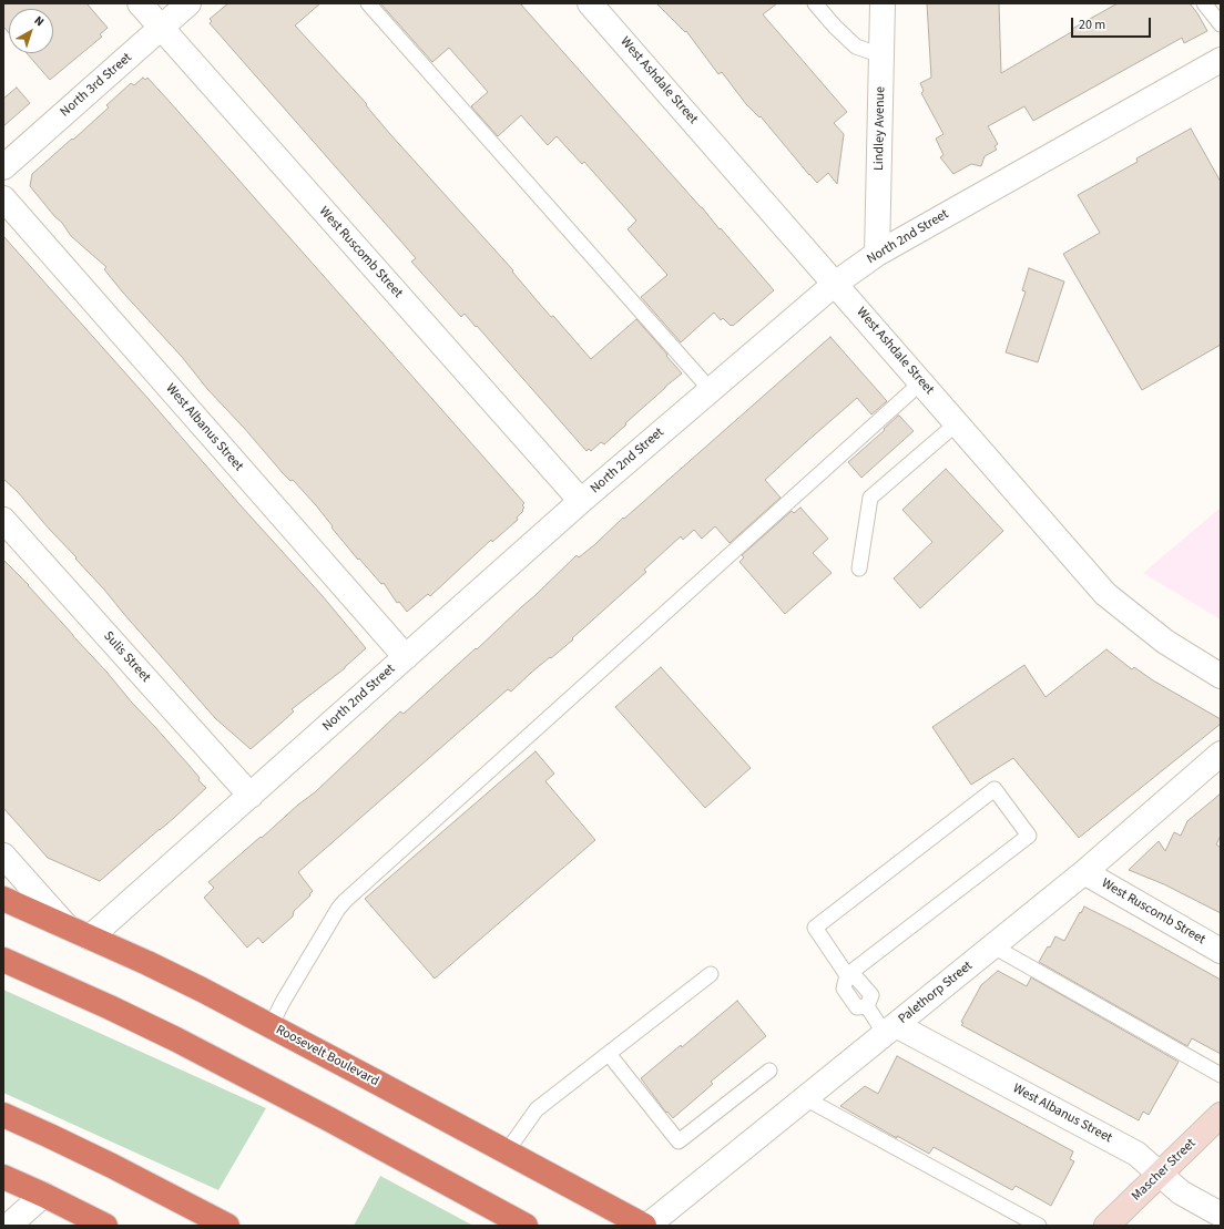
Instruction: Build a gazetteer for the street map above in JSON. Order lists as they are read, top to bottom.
{
  "streets": {
    "highway": ["Roosevelt Boulevard"],
    "street": [
      "West Ashdale Street",
      "North 3rd Street",
      "Lindley Avenue",
      "North 2nd Street",
      "West Ruscomb Street",
      "West Albanus Street",
      "Sulis Street",
      "Palethorp Street",
      "Mascher Street"
    ]
  },
  "crossings": [
    ["West Ashdale Street", "North 2nd Street"],
    ["North 3rd Street", "West Ruscomb Street"],
    ["Lindley Avenue", "North 2nd Street"],
    ["North 2nd Street", "West Ruscomb Street"],
    ["North 2nd Street", "West Albanus Street"],
    ["North 2nd Street", "Sulis Street"],
    ["North 2nd Street", "Roosevelt Boulevard"],
    ["West Ruscomb Street", "Palethorp Street"],
    ["West Albanus Street", "Palethorp Street"],
    ["West Albanus Street", "Mascher Street"],
    ["Palethorp Street", "Roosevelt Boulevard"]
  ],
  "scale_bar": "20 m",
  "north": "top right"
}
